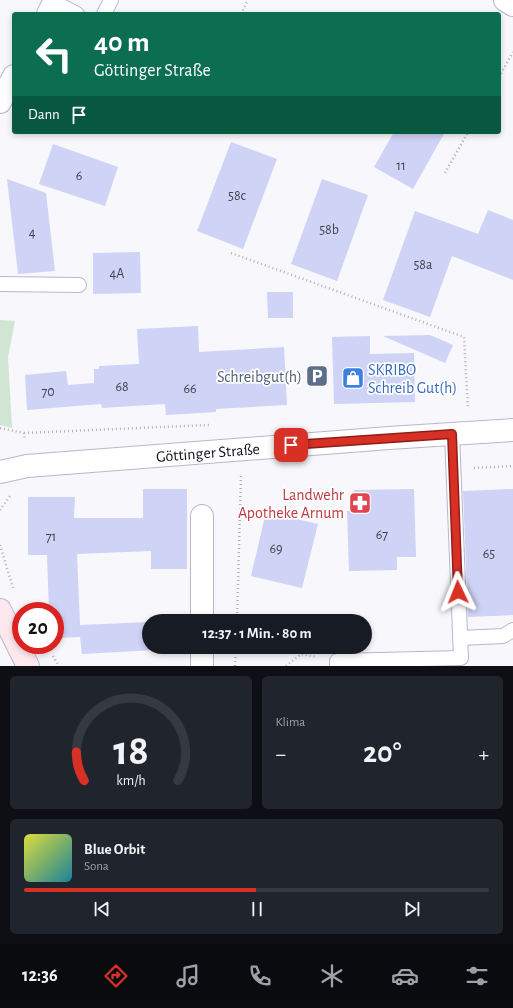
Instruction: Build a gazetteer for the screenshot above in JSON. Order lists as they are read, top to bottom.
{
  "streets": {
    "street": ["Göttinger Straße"]
  },
  "places": {
    "parking": ["Schreibgut(h)"],
    "shop": ["SKRIBO Schreib Gut(h)"],
    "pharmacy": ["Landwehr Apotheke Arnum"]
  },
  "house_numbers": [
    "11",
    "6",
    "58c",
    "58b",
    "4",
    "58a",
    "4A",
    "68",
    "66",
    "70",
    "67",
    "71",
    "69",
    "65"
  ],
  "page": {
    "turn": ["40 m", "Göttinger Straße"],
    "then": "Dann",
    "limit": "20",
    "trip": "12:37 · 1 Min. · 80 m",
    "tile": "Klima",
    "heat": ["−", "20°", "+"],
    "song": ["Blue Orbit", "Sona"],
    "tabs": "12:36",
    "gauge": ["18", "km/h"]
  }
}
